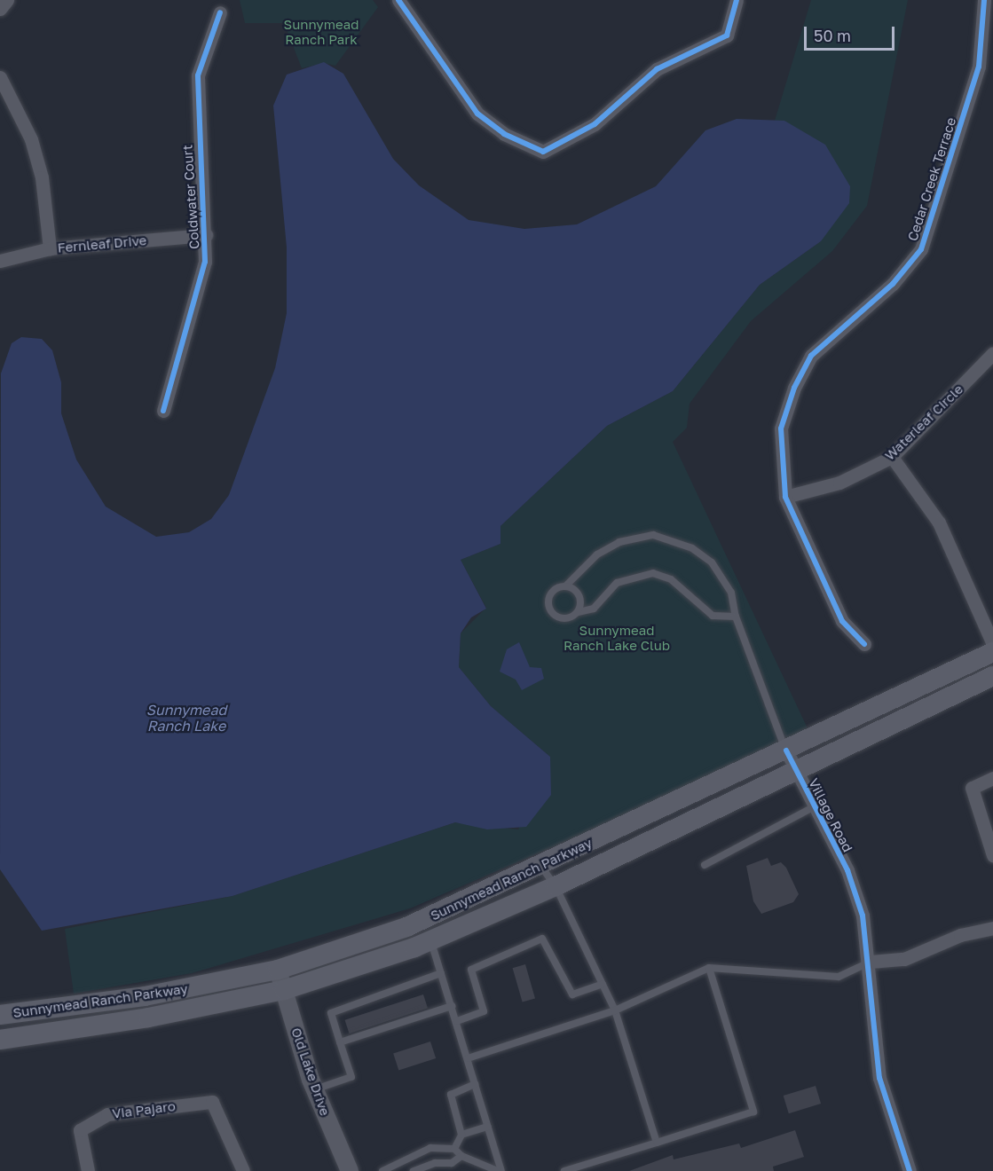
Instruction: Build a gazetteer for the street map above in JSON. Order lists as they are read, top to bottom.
{
  "streets": {
    "main road": ["Sunnymead Ranch Parkway"],
    "street": [
      "Cedar Creek Terrace",
      "Coldwater Court",
      "Fernleaf Drive",
      "Waterleaf Circle",
      "Village Road",
      "Old Lake Drive",
      "Via Pajaro"
    ]
  },
  "crossings": [
    ["Cedar Creek Terrace", "Waterleaf Circle"],
    ["Coldwater Court", "Fernleaf Drive"],
    ["Village Road", "Sunnymead Ranch Parkway"],
    ["Sunnymead Ranch Parkway", "Old Lake Drive"]
  ],
  "water": ["Sunnymead Ranch Lake"],
  "parks": ["Sunnymead Ranch Park", "Sunnymead Ranch Lake Club"],
  "scale_bar": "50 m"
}
